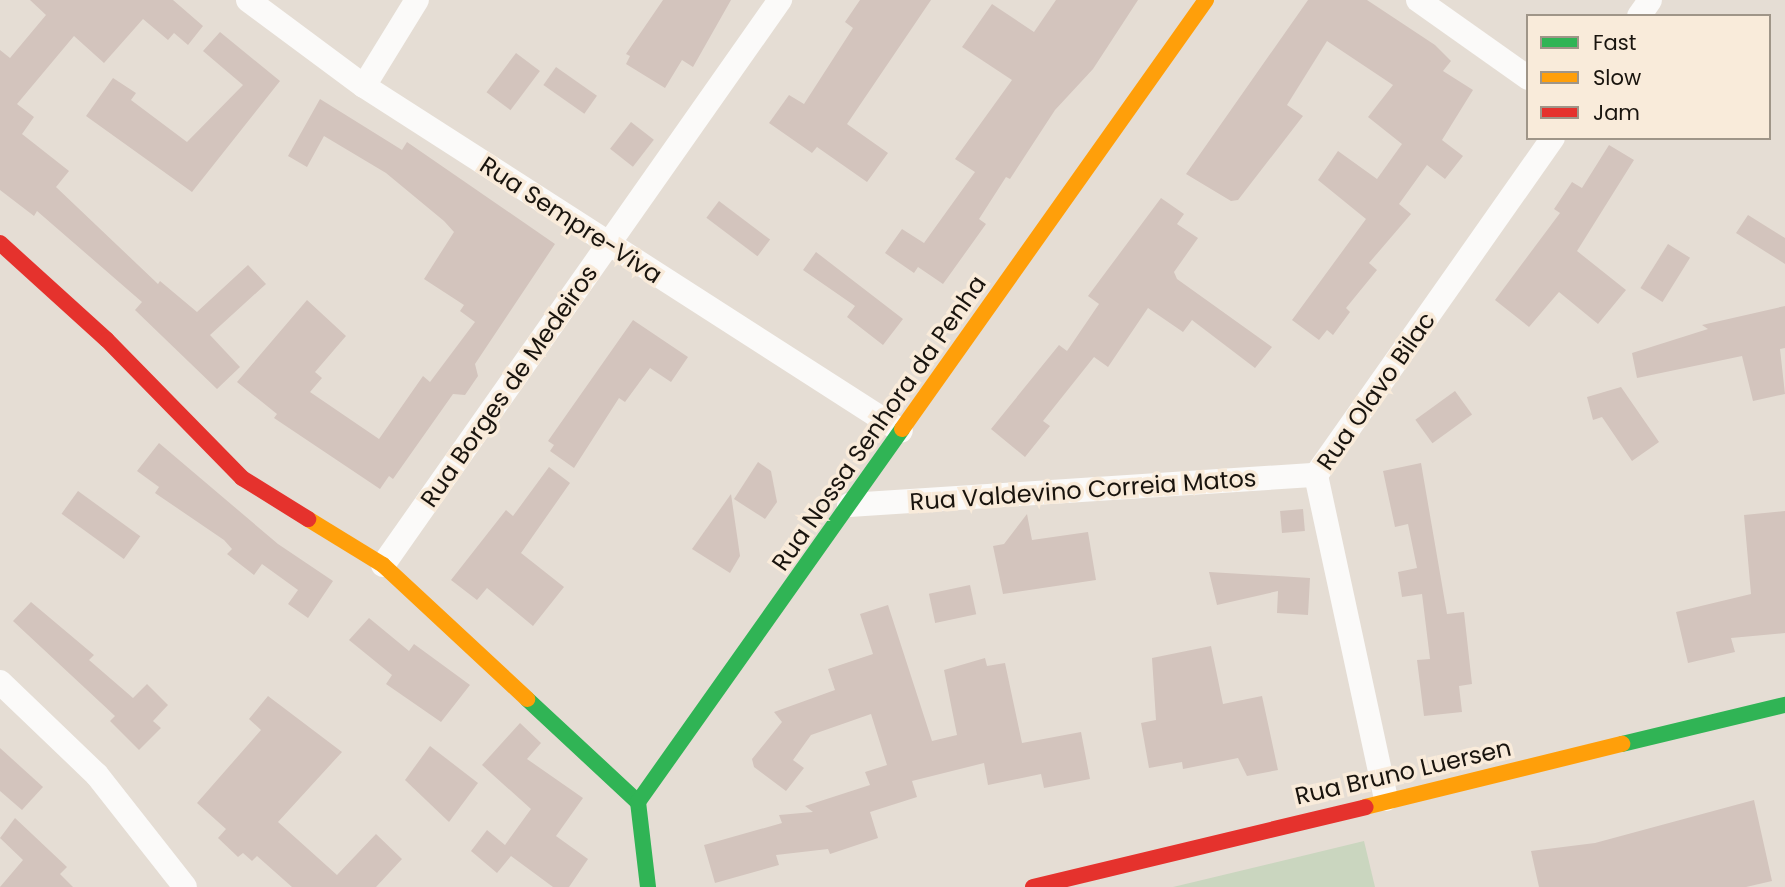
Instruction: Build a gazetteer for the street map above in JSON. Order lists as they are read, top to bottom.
{
  "streets": {
    "street": [
      "Rua Sempre-Viva",
      "Rua Borges de Medeiros",
      "Rua Olavo Bilac",
      "Rua Nossa Senhora da Penha",
      "Rua Valdevino Correia Matos",
      "Rua Bruno Luersen"
    ]
  },
  "crossings": [
    ["Rua Sempre-Viva", "Rua Borges de Medeiros"],
    ["Rua Sempre-Viva", "Rua Nossa Senhora da Penha"],
    ["Rua Olavo Bilac", "Rua Valdevino Correia Matos"],
    ["Rua Olavo Bilac", "Rua Bruno Luersen"],
    ["Rua Nossa Senhora da Penha", "Rua Valdevino Correia Matos"]
  ],
  "legend": ["Fast", "Slow", "Jam"]
}
